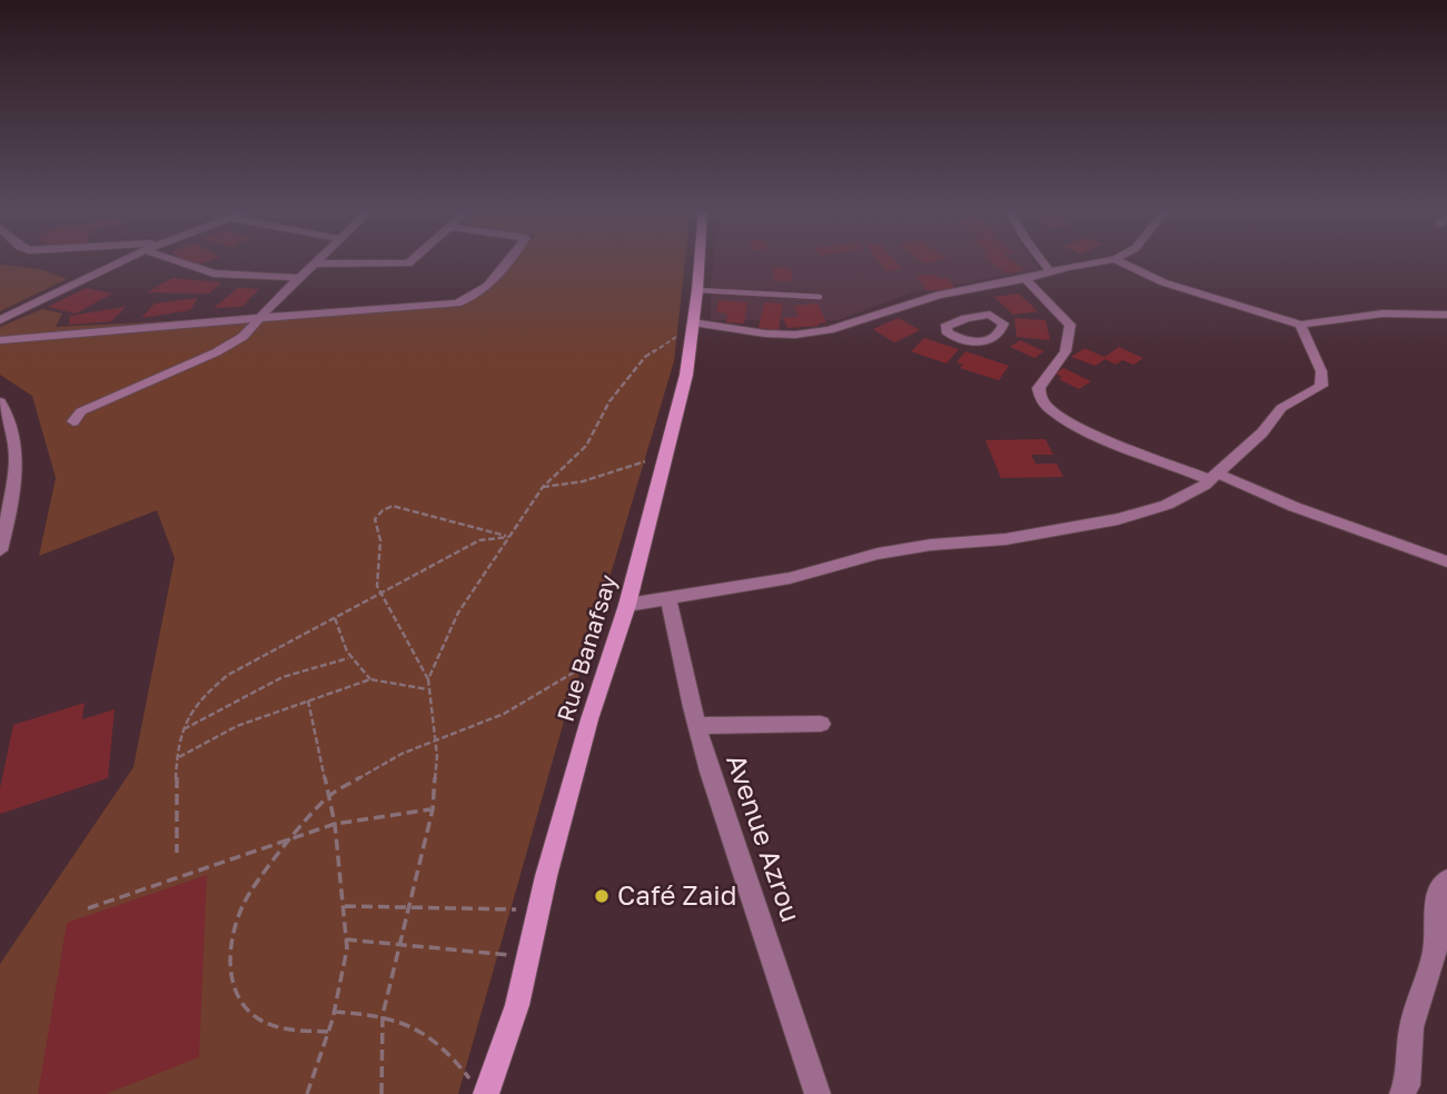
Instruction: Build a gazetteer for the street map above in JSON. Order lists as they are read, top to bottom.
{
  "streets": {
    "main road": ["Rue Banafsay"],
    "street": ["Avenue Azrou"]
  },
  "places": ["Café Zaid"]
}
